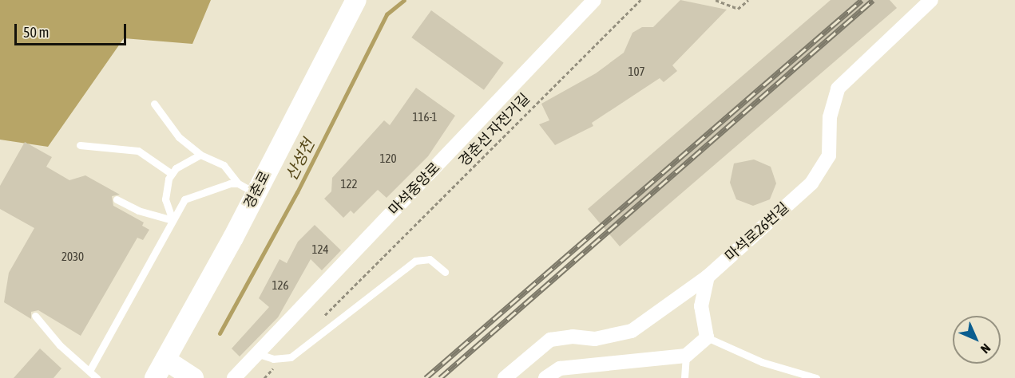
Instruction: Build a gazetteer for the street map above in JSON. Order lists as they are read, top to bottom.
{
  "streets": {
    "street": ["마석중앙로", "경춘로", "마석로26번길"],
    "path": ["경춘선 자전거길"]
  },
  "water": ["산성천"],
  "house_numbers": [
    "107",
    "116-1",
    "120",
    "122",
    "124",
    "2030",
    "126"
  ],
  "scale_bar": "50 m",
  "north": "bottom right"
}
